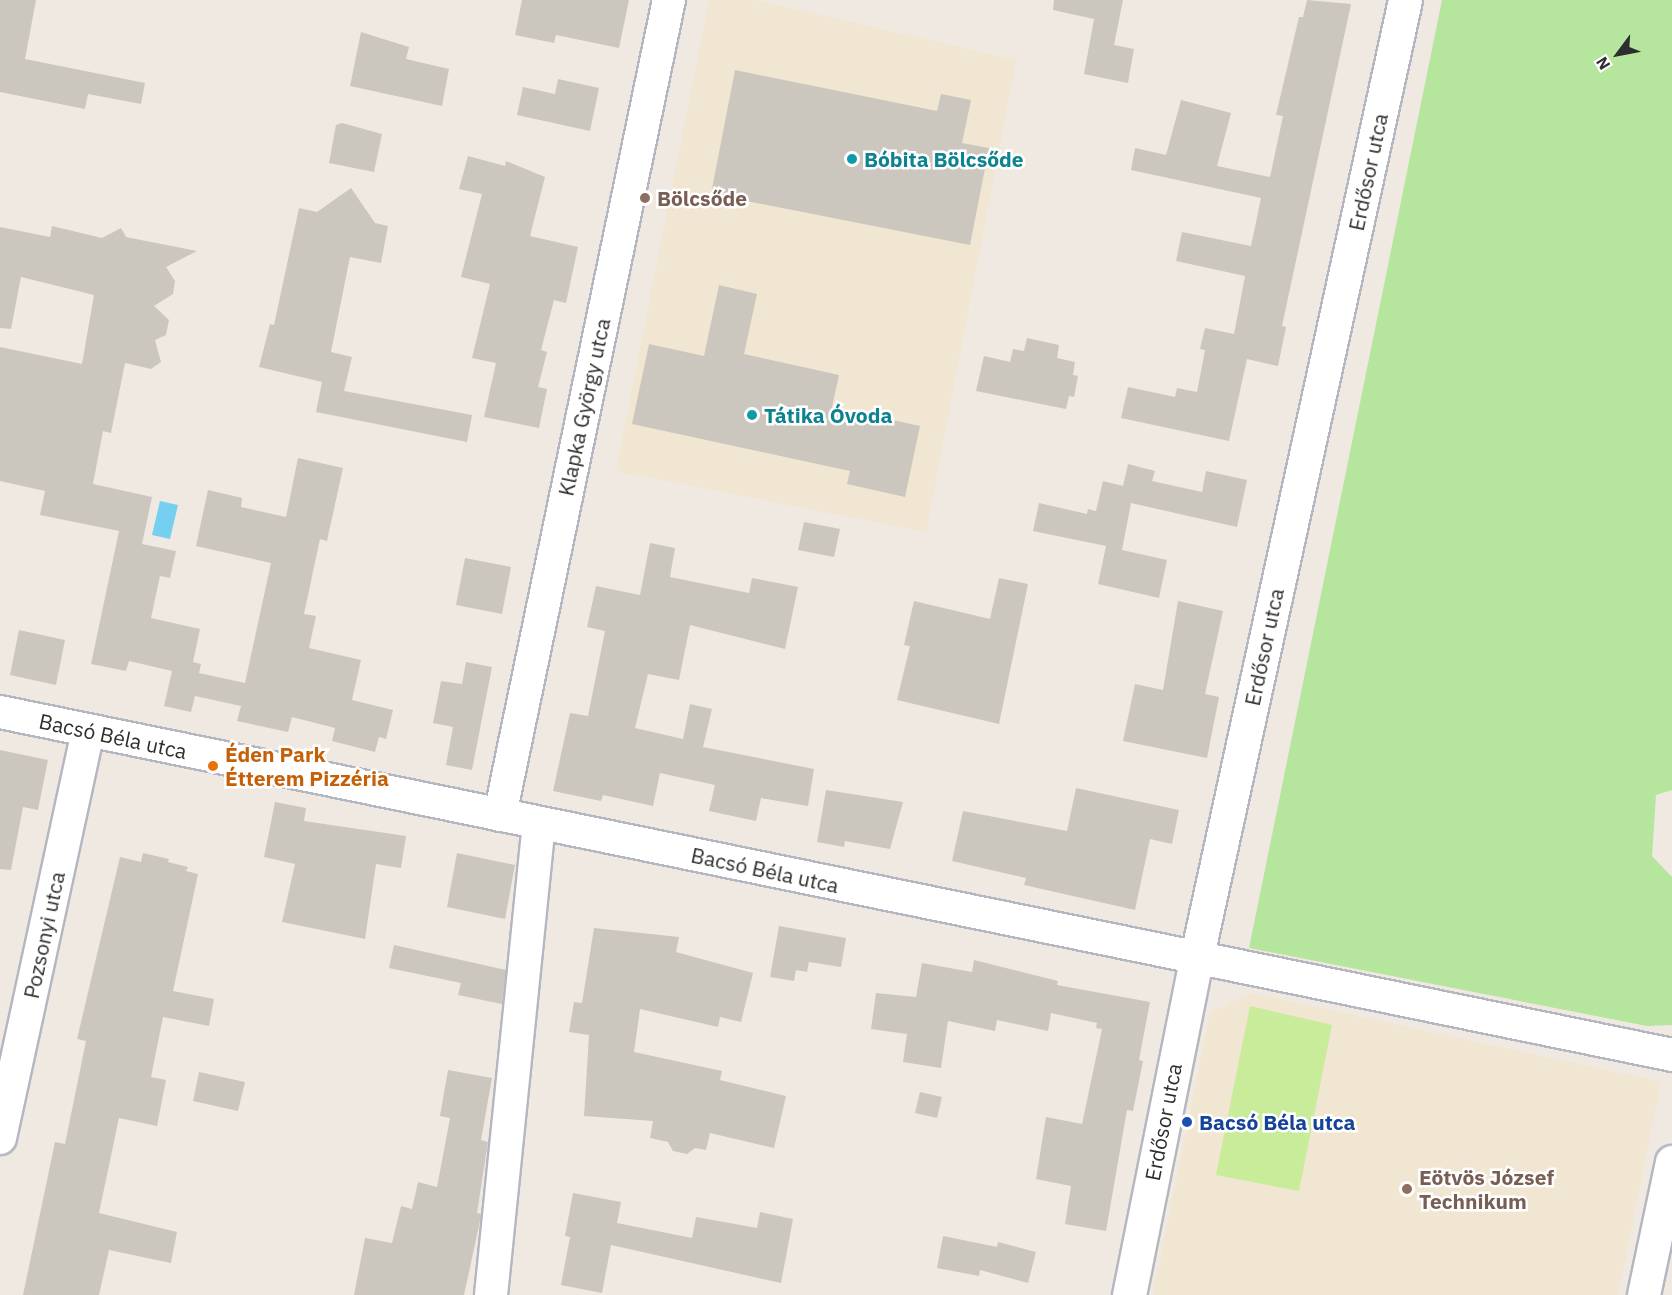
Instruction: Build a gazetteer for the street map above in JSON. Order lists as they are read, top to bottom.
{
  "streets": {
    "street": [
      "Erdősor utca",
      "Klapka György utca",
      "Bacsó Béla utca",
      "Pozsonyi utca"
    ]
  },
  "crossings": [
    ["Erdősor utca", "Bacsó Béla utca"],
    ["Klapka György utca", "Bacsó Béla utca"],
    ["Bacsó Béla utca", "Pozsonyi utca"]
  ],
  "places": [
    "Bóbita Bölcsőde",
    "Bölcsőde",
    "Tátika Óvoda",
    "Éden Park Étterem Pizzéria",
    "Bacsó Béla utca",
    "Eötvös József Technikum"
  ],
  "north": "bottom left"
}
